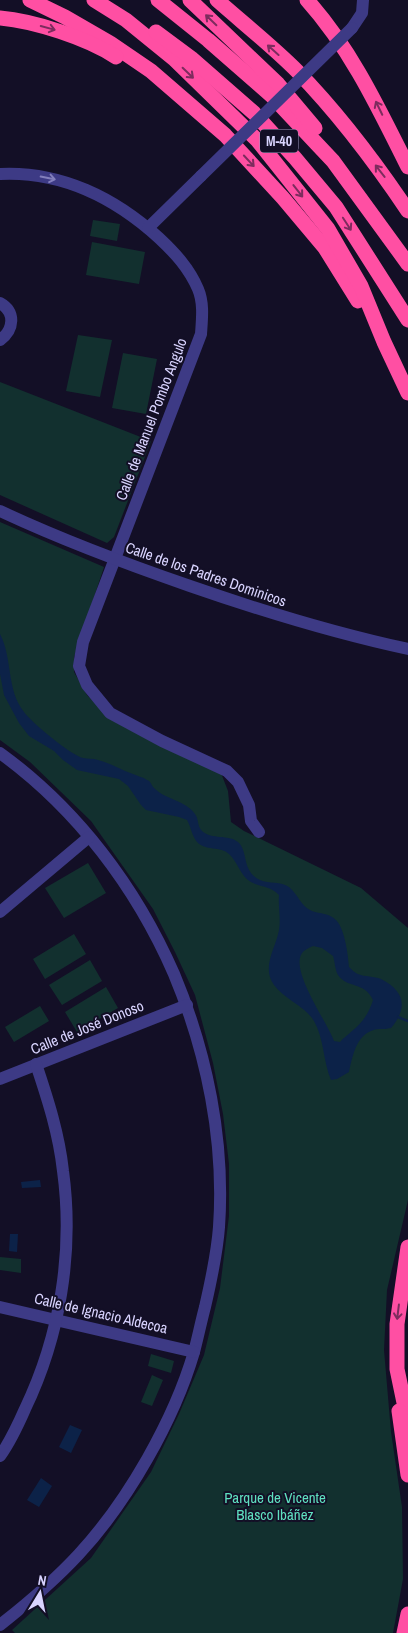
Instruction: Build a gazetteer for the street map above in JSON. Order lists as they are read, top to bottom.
{
  "streets": {
    "highway": ["M-40"],
    "street": [
      "Calle de Manuel Pombo Angulo",
      "Calle de los Padres Dominicos",
      "Calle de José Donoso",
      "Calle de Ignacio Aldecoa"
    ]
  },
  "crossings": [
    ["Calle de Manuel Pombo Angulo", "Calle de los Padres Dominicos"]
  ],
  "parks": ["Parque de Vicente Blasco Ibáñez"],
  "north": "top"
}
